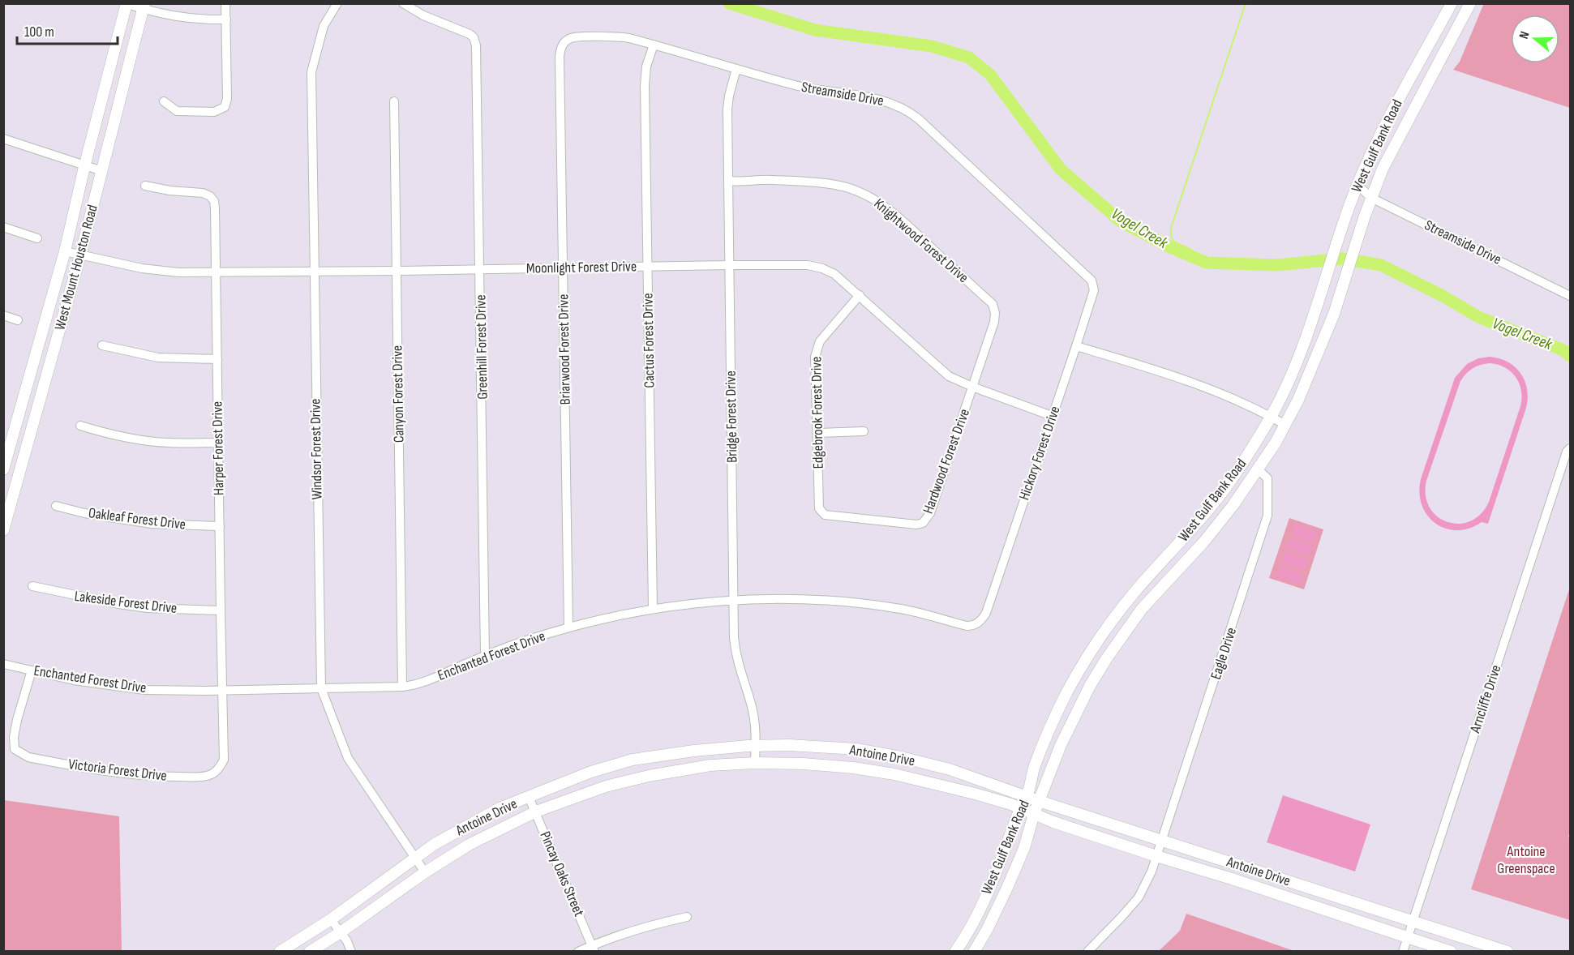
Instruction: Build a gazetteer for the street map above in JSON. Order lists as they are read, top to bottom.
{
  "streets": {
    "main road": ["West Gulf Bank Road", "West Mount Houston Road", "Antoine Drive"],
    "street": [
      "Streamside Drive",
      "Knightwood Forest Drive",
      "Moonlight Forest Drive",
      "Cactus Forest Drive",
      "Greenhill Forest Drive",
      "Briarwood Forest Drive",
      "Canyon Forest Drive",
      "Edgebrook Forest Drive",
      "Bridge Forest Drive",
      "Harper Forest Drive",
      "Windsor Forest Drive",
      "Hickory Forest Drive",
      "Hardwood Forest Drive",
      "Oakleaf Forest Drive",
      "Lakeside Forest Drive",
      "Eagle Drive",
      "Enchanted Forest Drive",
      "Arncliffe Drive",
      "Victoria Forest Drive",
      "Pincay Oaks Street"
    ]
  },
  "crossings": [
    ["Streamside Drive", "West Gulf Bank Road"],
    ["Streamside Drive", "Cactus Forest Drive"],
    ["Streamside Drive", "Briarwood Forest Drive"],
    ["Streamside Drive", "Bridge Forest Drive"],
    ["Streamside Drive", "Hickory Forest Drive"],
    ["West Gulf Bank Road", "Eagle Drive"],
    ["West Gulf Bank Road", "Antoine Drive"],
    ["Knightwood Forest Drive", "Bridge Forest Drive"],
    ["Knightwood Forest Drive", "Hardwood Forest Drive"],
    ["West Mount Houston Road", "Moonlight Forest Drive"],
    ["Moonlight Forest Drive", "Cactus Forest Drive"],
    ["Moonlight Forest Drive", "Greenhill Forest Drive"],
    ["Moonlight Forest Drive", "Briarwood Forest Drive"],
    ["Moonlight Forest Drive", "Canyon Forest Drive"],
    ["Moonlight Forest Drive", "Edgebrook Forest Drive"],
    ["Moonlight Forest Drive", "Bridge Forest Drive"],
    ["Moonlight Forest Drive", "Harper Forest Drive"],
    ["Moonlight Forest Drive", "Windsor Forest Drive"],
    ["Moonlight Forest Drive", "Hickory Forest Drive"],
    ["Moonlight Forest Drive", "Hardwood Forest Drive"],
    ["Cactus Forest Drive", "Enchanted Forest Drive"],
    ["Greenhill Forest Drive", "Enchanted Forest Drive"],
    ["Briarwood Forest Drive", "Enchanted Forest Drive"],
    ["Canyon Forest Drive", "Enchanted Forest Drive"],
    ["Edgebrook Forest Drive", "Hardwood Forest Drive"],
    ["Bridge Forest Drive", "Enchanted Forest Drive"],
    ["Bridge Forest Drive", "Antoine Drive"],
    ["Harper Forest Drive", "Oakleaf Forest Drive"],
    ["Harper Forest Drive", "Lakeside Forest Drive"],
    ["Harper Forest Drive", "Enchanted Forest Drive"],
    ["Harper Forest Drive", "Victoria Forest Drive"],
    ["Windsor Forest Drive", "Enchanted Forest Drive"],
    ["Windsor Forest Drive", "Antoine Drive"],
    ["Hickory Forest Drive", "Enchanted Forest Drive"],
    ["Eagle Drive", "Antoine Drive"],
    ["Enchanted Forest Drive", "Victoria Forest Drive"],
    ["Arncliffe Drive", "Antoine Drive"],
    ["Antoine Drive", "Pincay Oaks Street"]
  ],
  "water": ["Vogel Creek"],
  "parks": ["Antoine Greenspace"],
  "scale_bar": "100 m",
  "north": "left"
}
